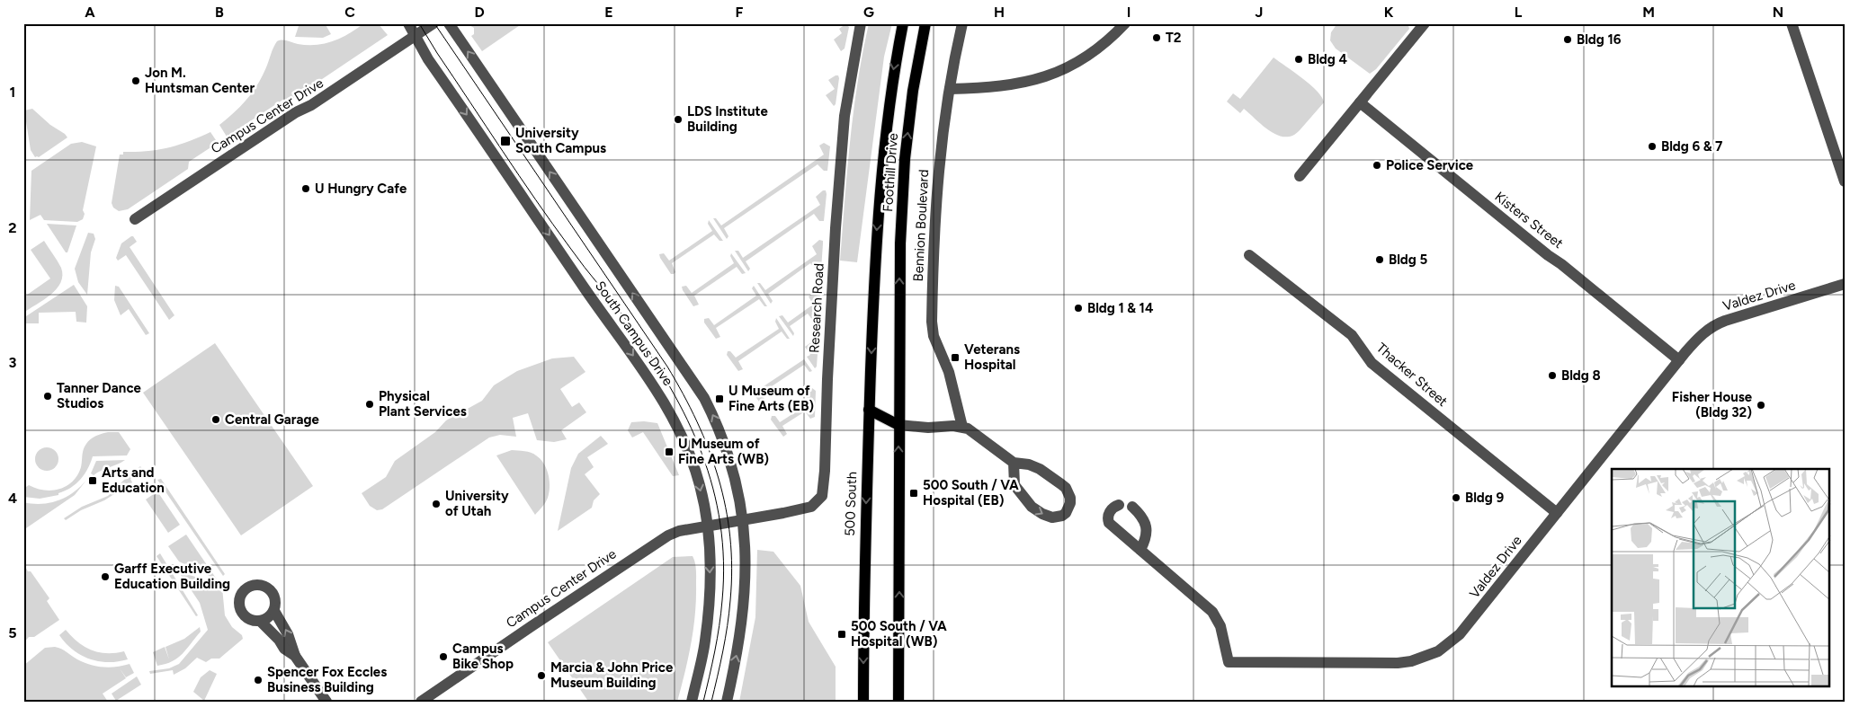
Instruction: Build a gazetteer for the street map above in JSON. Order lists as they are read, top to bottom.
{
  "streets": {
    "main road": ["Foothill Drive", "500 South"],
    "street": [
      "Campus Center Drive",
      "Kisters Street",
      "Bennion Boulevard",
      "Valdez Drive",
      "Research Road",
      "South Campus Drive",
      "Thacker Street"
    ]
  },
  "crossings": [
    ["Campus Center Drive", "Research Road"],
    ["Campus Center Drive", "South Campus Drive"],
    ["Foothill Drive", "500 South"],
    ["Kisters Street", "Valdez Drive"],
    ["Valdez Drive", "Thacker Street"],
    ["Research Road", "South Campus Drive"]
  ],
  "places": {
    "other": [
      "T2",
      "Bldg 16",
      "Bldg 4",
      "Jon M. Huntsman Center",
      "LDS Institute Building",
      "Bldg 6 & 7",
      "Police Service",
      "U Hungry Cafe",
      "Bldg 5",
      "Bldg 1 & 14",
      "Bldg 8",
      "Tanner Dance Studios",
      "Physical Plant Services",
      "Fisher House (Bldg 32)",
      "Central Garage",
      "Bldg 9",
      "University of Utah",
      "Garff Executive Education Building",
      "Campus Bike Shop",
      "Marcia & John Price Museum Building",
      "Spencer Fox Eccles Business Building"
    ],
    "transit": [
      "University South Campus",
      "Veterans Hospital",
      "U Museum of Fine Arts (EB)",
      "U Museum of Fine Arts (WB)",
      "Arts and Education",
      "500 South / VA Hospital (EB)",
      "500 South / VA Hospital (WB)"
    ]
  },
  "grid": {
    "columns": [
      "A",
      "B",
      "C",
      "D",
      "E",
      "F",
      "G",
      "H",
      "I",
      "J",
      "K",
      "L",
      "M",
      "N"
    ],
    "rows": [
      "1",
      "2",
      "3",
      "4",
      "5"
    ]
  }
}
